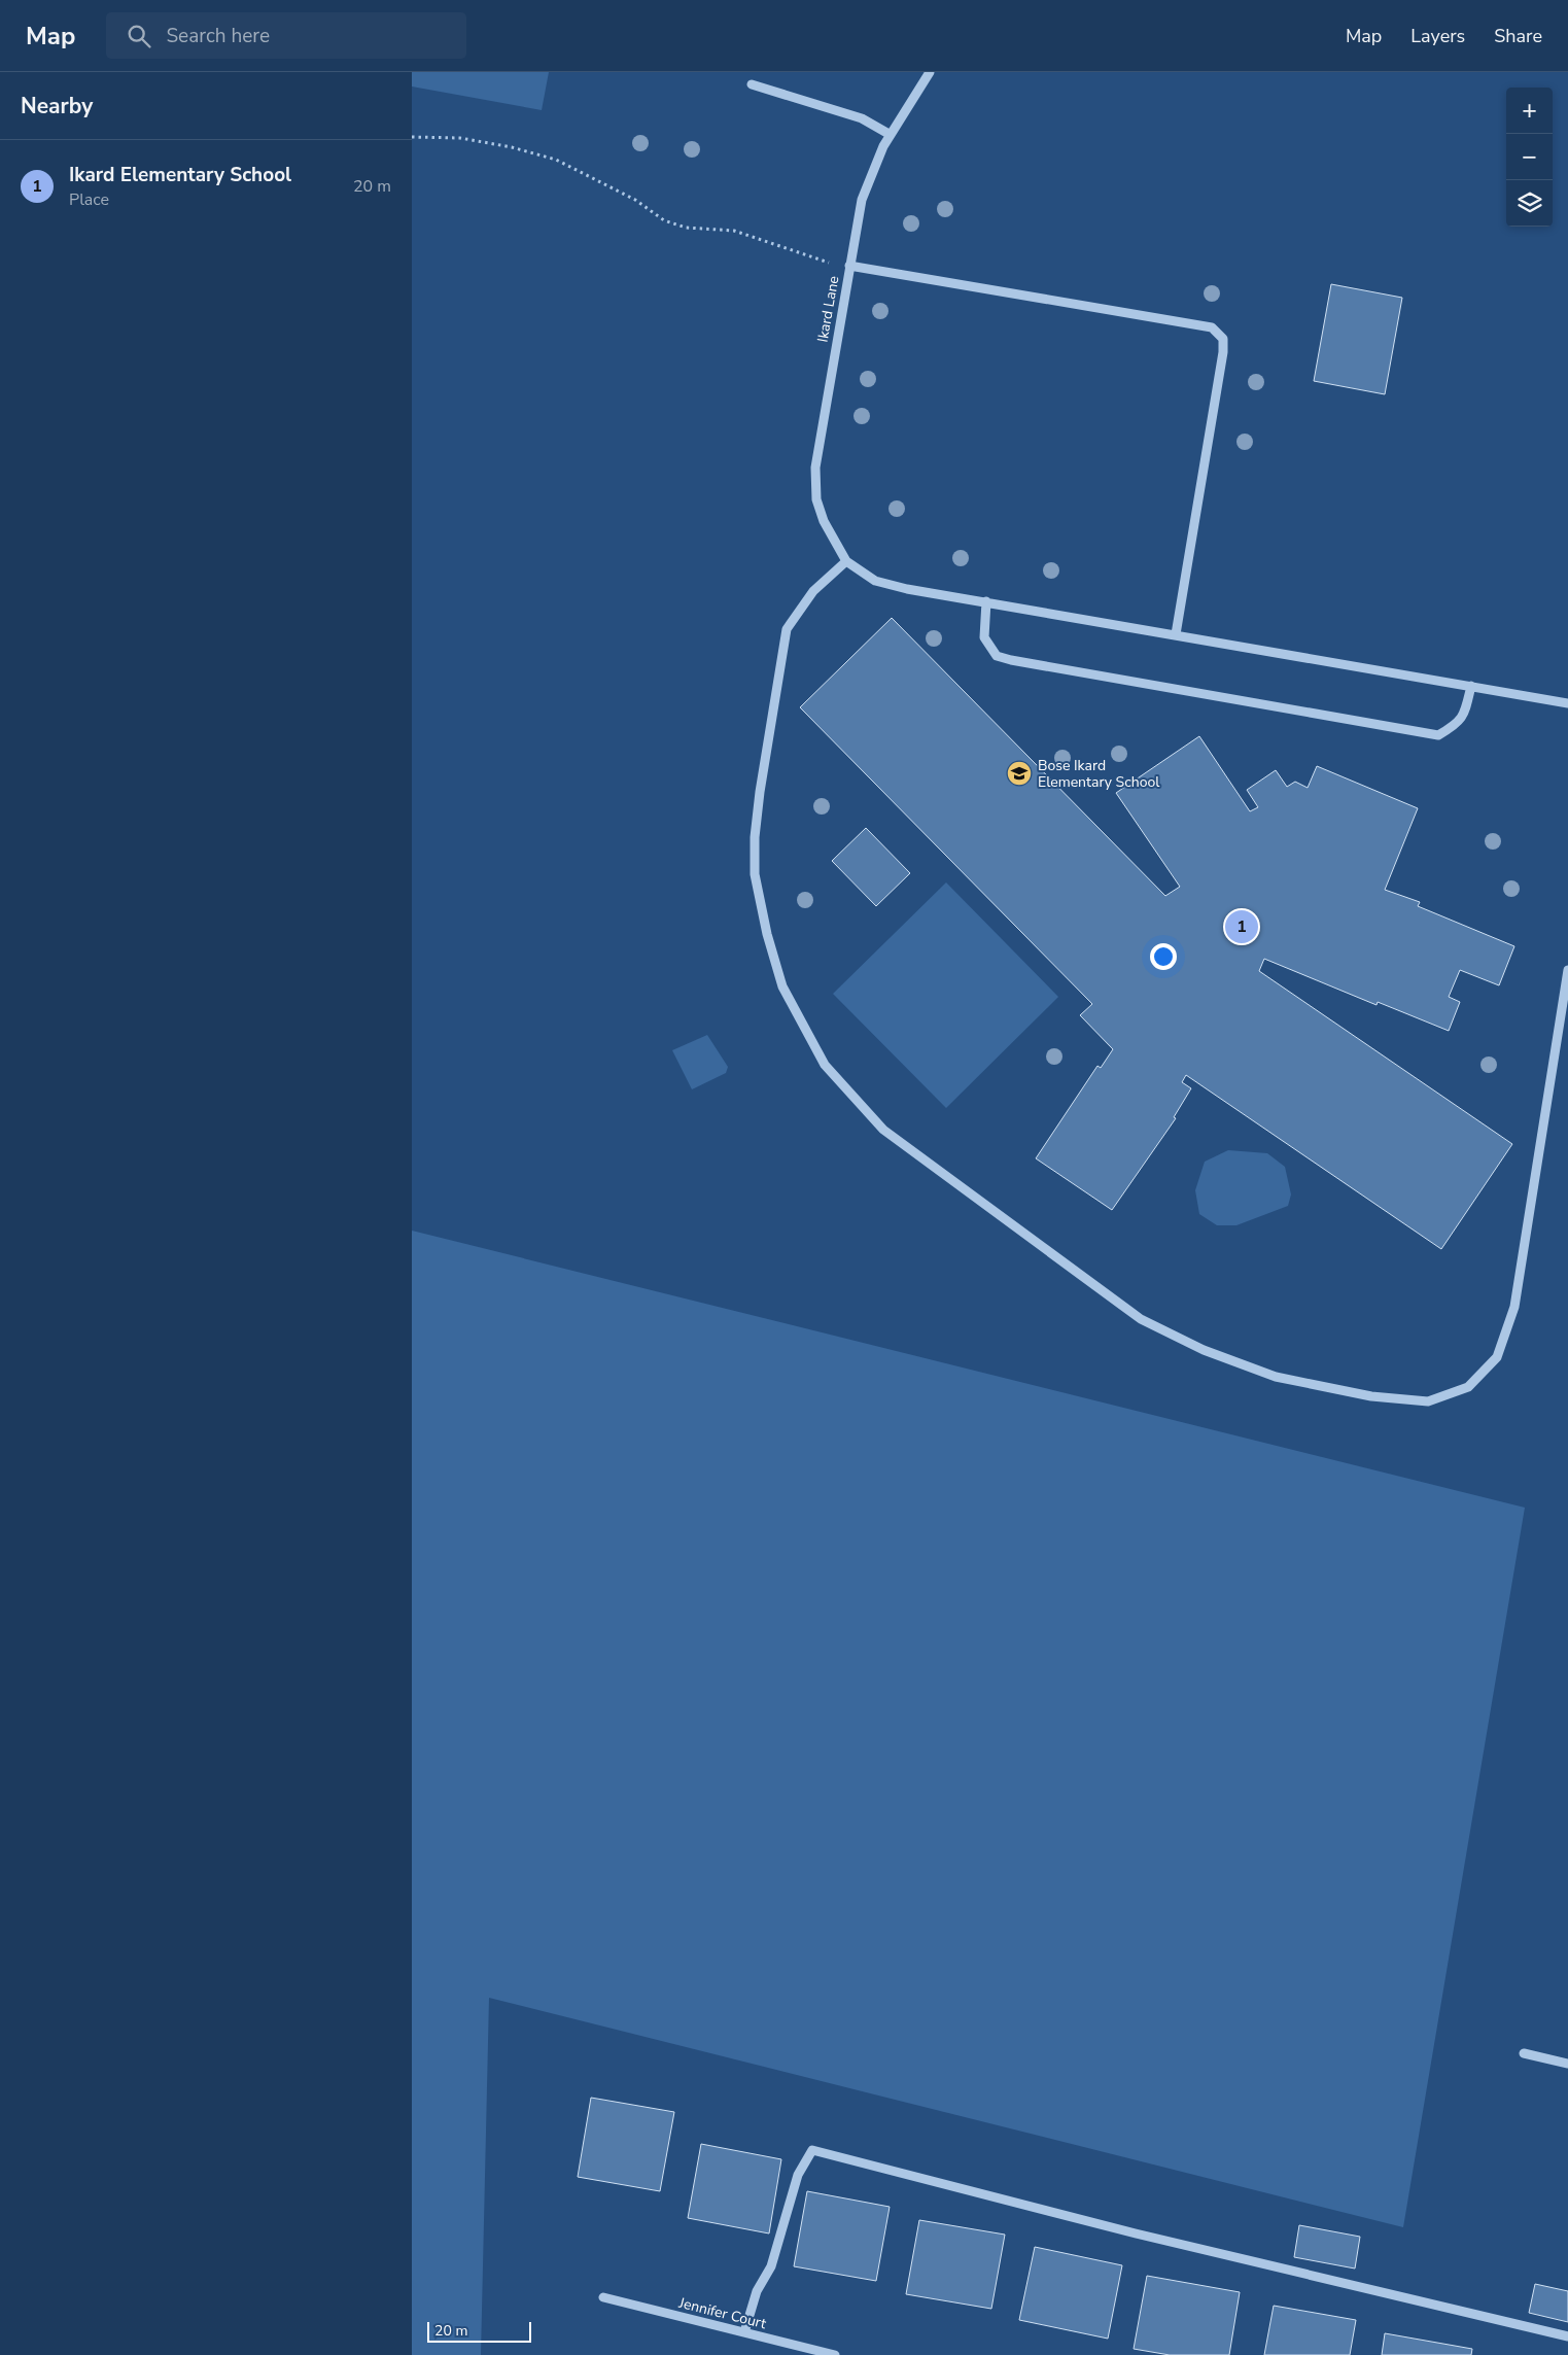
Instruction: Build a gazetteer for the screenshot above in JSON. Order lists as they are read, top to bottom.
{
  "streets": {
    "street": ["Ikard Lane", "Jennifer Court"]
  },
  "places": {
    "school or university": ["Bose Ikard Elementary School"]
  },
  "scale_bar": "20 m",
  "page": {
    "header": "Map",
    "search": "Search here",
    "nav": ["Map", "Layers", "Share"],
    "heading": "Nearby",
    "map_buttons": ["+", "−"],
    "list": [
      {
        "mark": "1",
        "name": "Ikard Elementary School",
        "note": "Place",
        "value": "20 m"
      }
    ],
    "pins": "1",
    "scale": "20 m"
  }
}
